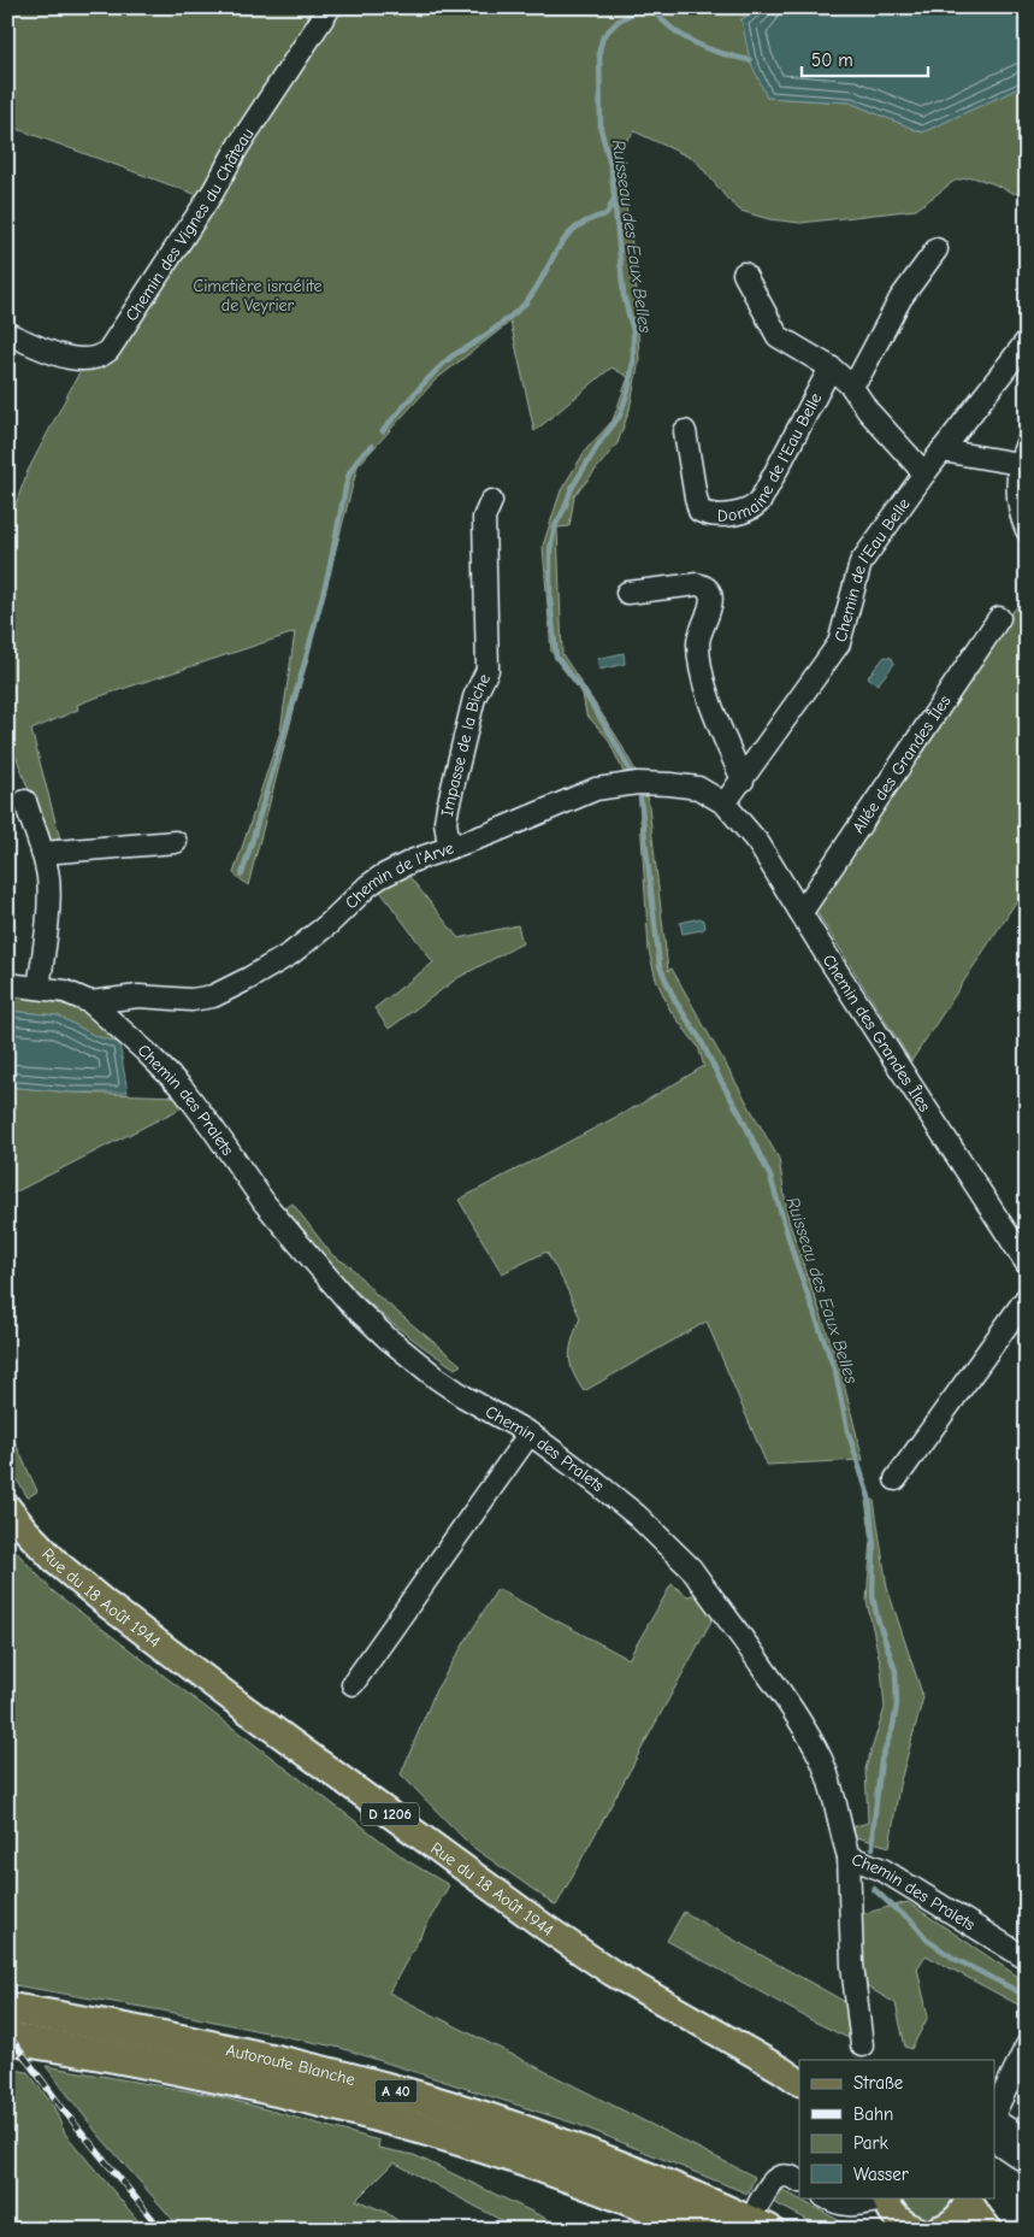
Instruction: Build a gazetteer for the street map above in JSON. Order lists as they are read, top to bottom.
{
  "streets": {
    "highway": ["Autoroute Blanche", "A 40"],
    "main road": ["Rue du 18 Août 1944", "D 1206"],
    "street": [
      "Chemin des Vignes du Château",
      "Domaine de l'Eau Belle",
      "Chemin de l'Eau Belle",
      "Impasse de la Biche",
      "Allée des Grandes Îles",
      "Chemin de l'Arve",
      "Chemin des Grandes Îles",
      "Chemin des Pralets"
    ]
  },
  "crossings": [
    ["Domaine de l'Eau Belle", "Chemin de l'Eau Belle"],
    ["Chemin de l'Eau Belle", "Chemin de l'Arve"],
    ["Chemin de l'Eau Belle", "Chemin des Grandes Îles"],
    ["Impasse de la Biche", "Chemin de l'Arve"],
    ["Allée des Grandes Îles", "Chemin des Grandes Îles"],
    ["Chemin de l'Arve", "Chemin des Grandes Îles"],
    ["Chemin de l'Arve", "Chemin des Pralets"]
  ],
  "water": ["Ruisseau des Eaux Belles"],
  "parks": ["Cimetière israélite de Veyrier"],
  "legend": [
    "Straße",
    "Bahn",
    "Park",
    "Wasser"
  ],
  "scale_bar": "50 m"
}
